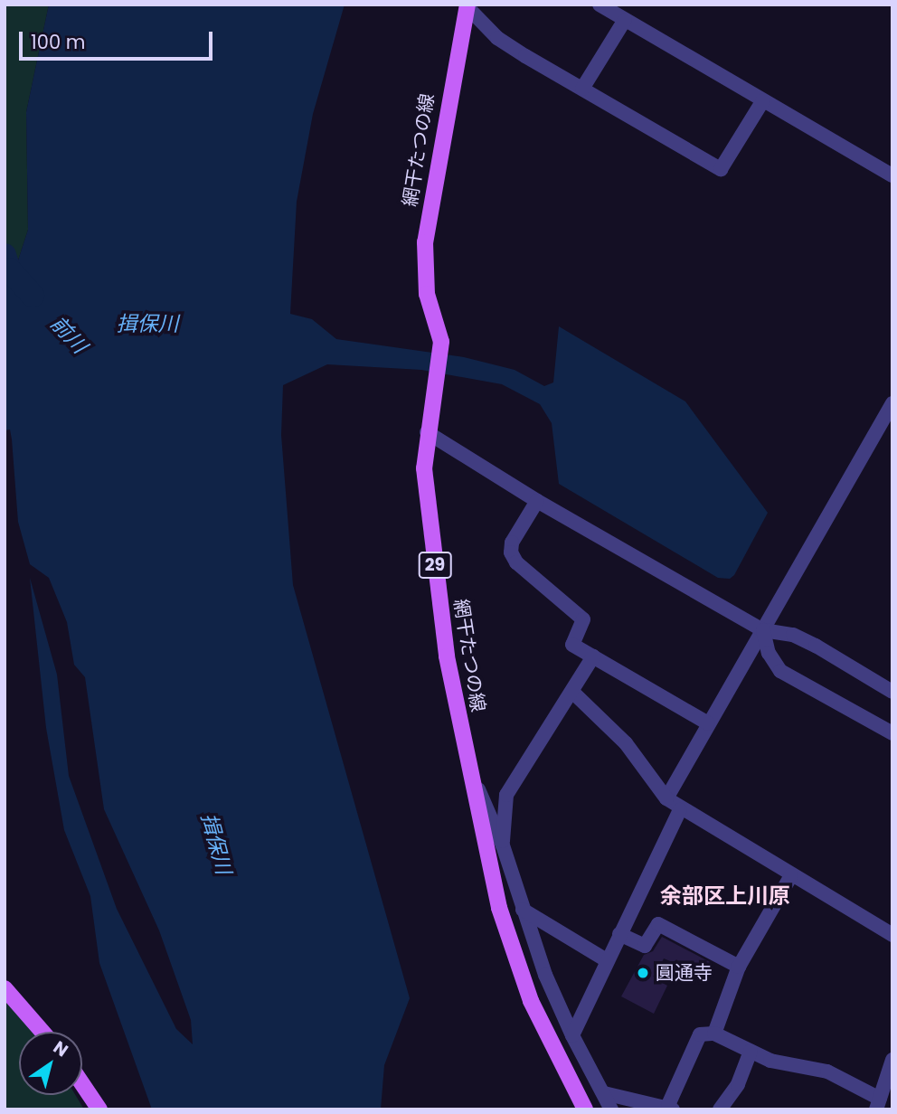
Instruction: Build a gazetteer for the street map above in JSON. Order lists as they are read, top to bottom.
{
  "streets": {
    "main road": ["網干たつの線", "29"]
  },
  "districts": ["余部区上川原"],
  "water": ["揖保川", "前川"],
  "places": ["圓通寺"],
  "scale_bar": "100 m",
  "north": "top right"
}
